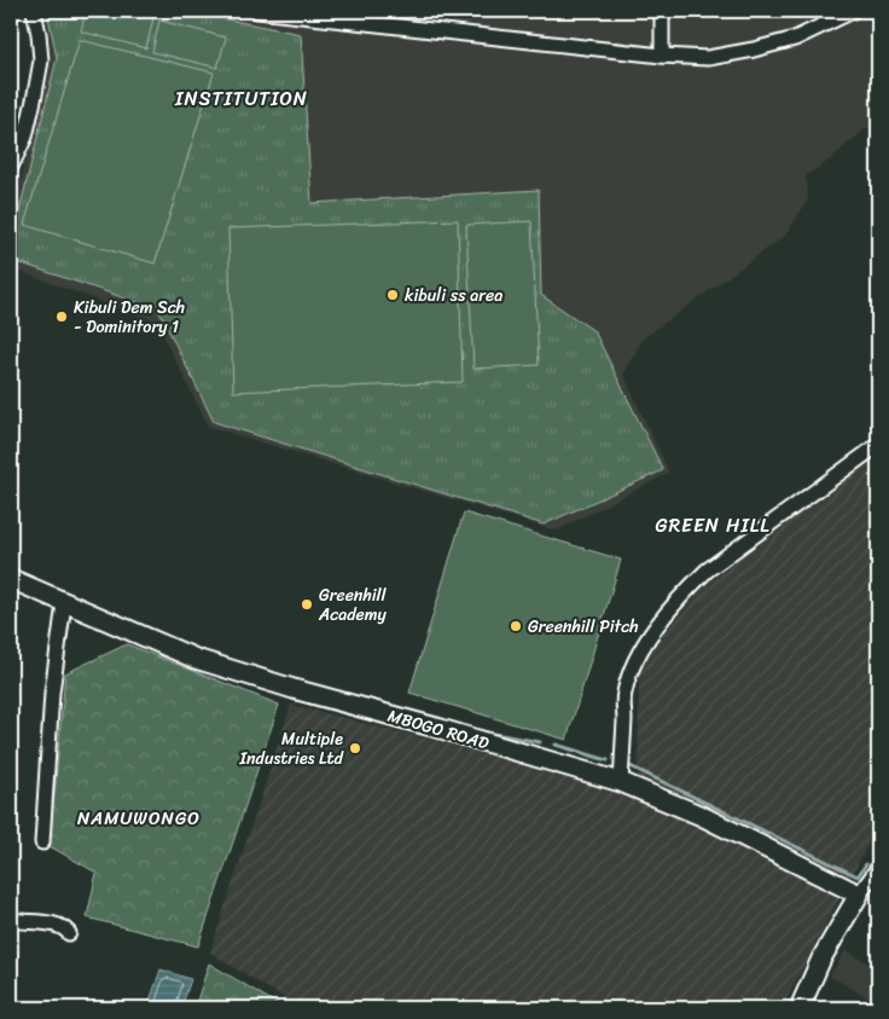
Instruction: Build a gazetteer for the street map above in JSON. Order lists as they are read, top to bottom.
{
  "streets": {
    "street": ["MBOGO ROAD"]
  },
  "districts": ["INSTITUTION", "GREEN HILL", "NAMUWONGO"],
  "places": [
    "kibuli ss area",
    "Kibuli Dem Sch - Dominitory 1",
    "Greenhill Academy",
    "Greenhill Pitch",
    "Multiple Industries Ltd"
  ]
}
